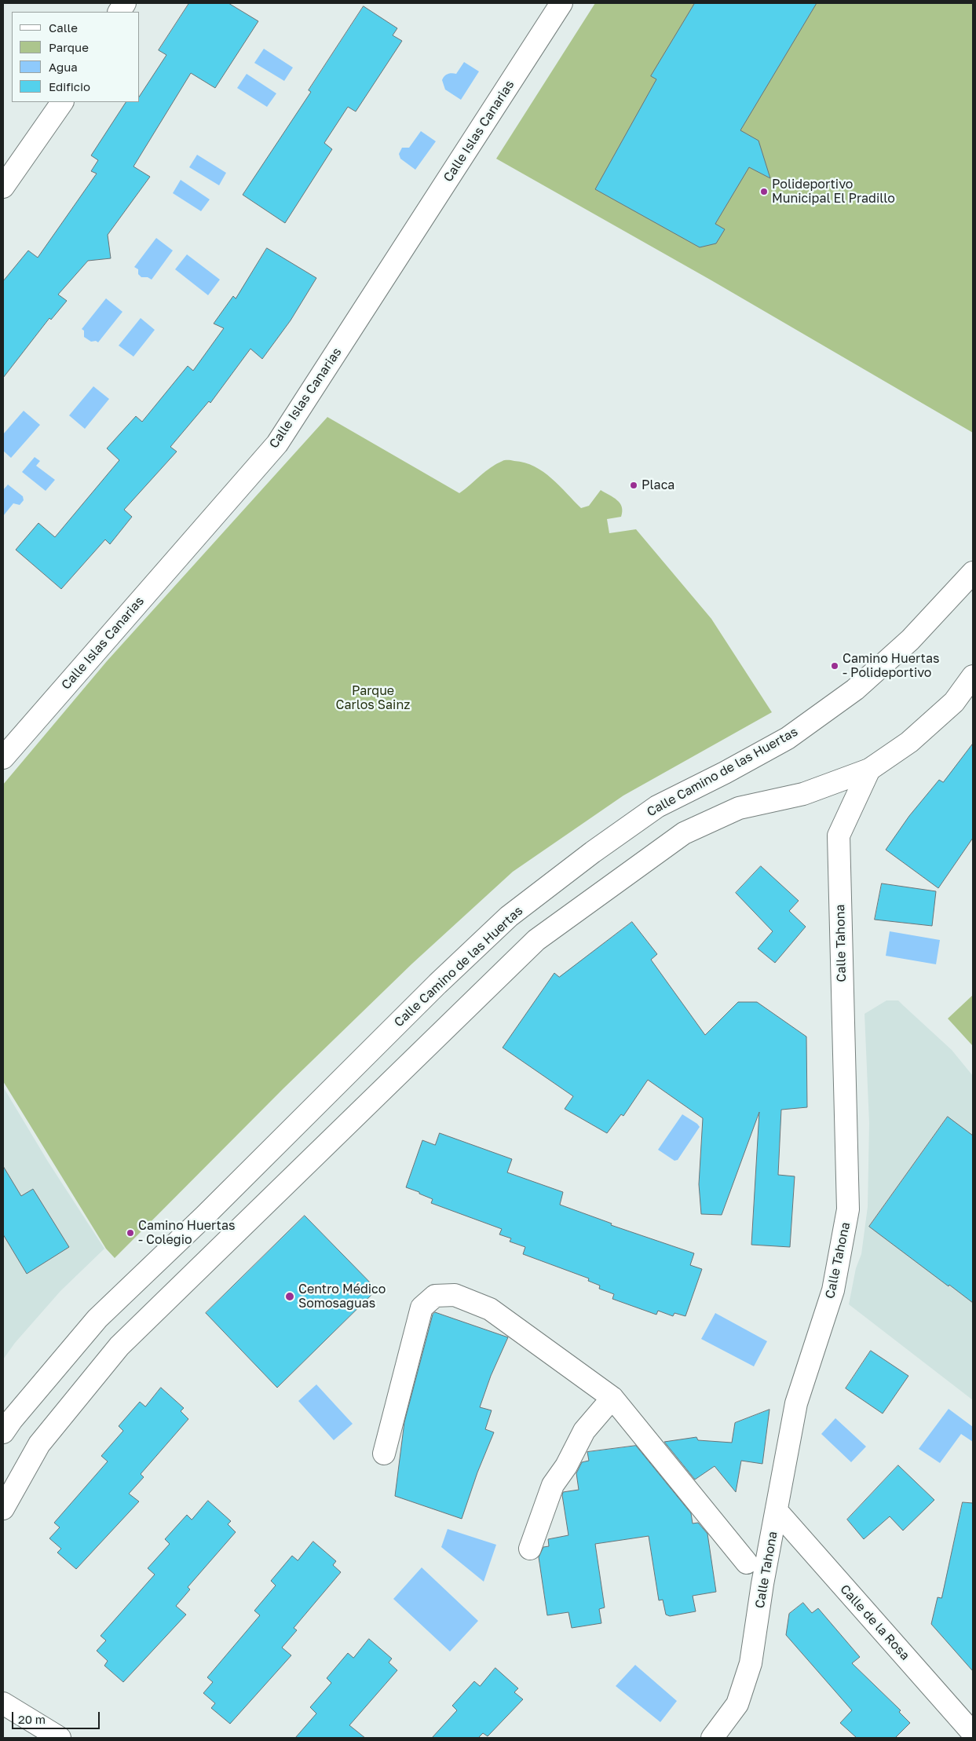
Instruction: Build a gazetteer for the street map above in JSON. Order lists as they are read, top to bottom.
{
  "streets": {
    "street": [
      "Calle Islas Canarias",
      "Calle Camino de las Huertas",
      "Calle Tahona",
      "Calle de la Rosa"
    ]
  },
  "crossings": [
    ["Calle Tahona", "Calle de la Rosa"]
  ],
  "parks": ["Parque Carlos Sainz"],
  "places": [
    "Polideportivo Municipal El Pradillo",
    "Placa",
    "Camino Huertas - Polideportivo",
    "Camino Huertas - Colegio",
    "Centro Médico Somosaguas"
  ],
  "legend": [
    "Calle",
    "Parque",
    "Agua",
    "Edificio"
  ],
  "scale_bar": "20 m"
}
